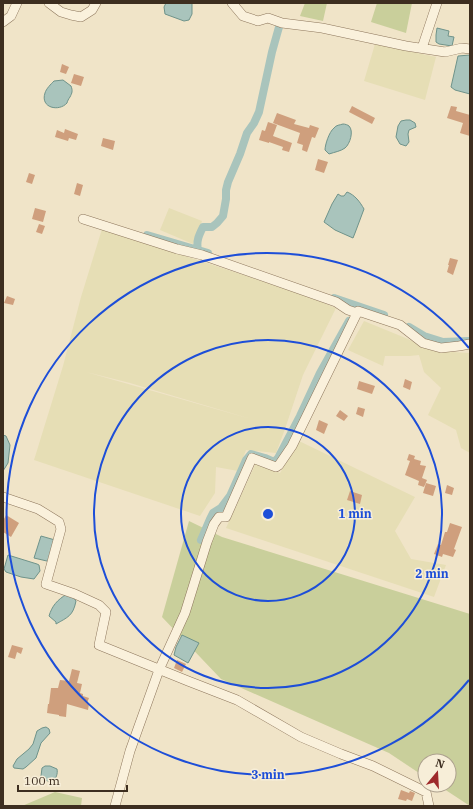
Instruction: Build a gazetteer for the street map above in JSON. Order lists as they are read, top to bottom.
{
  "scale_bar": "100 m",
  "north": "top",
  "rings": ["1 min", "2 min", "3 min"]
}
